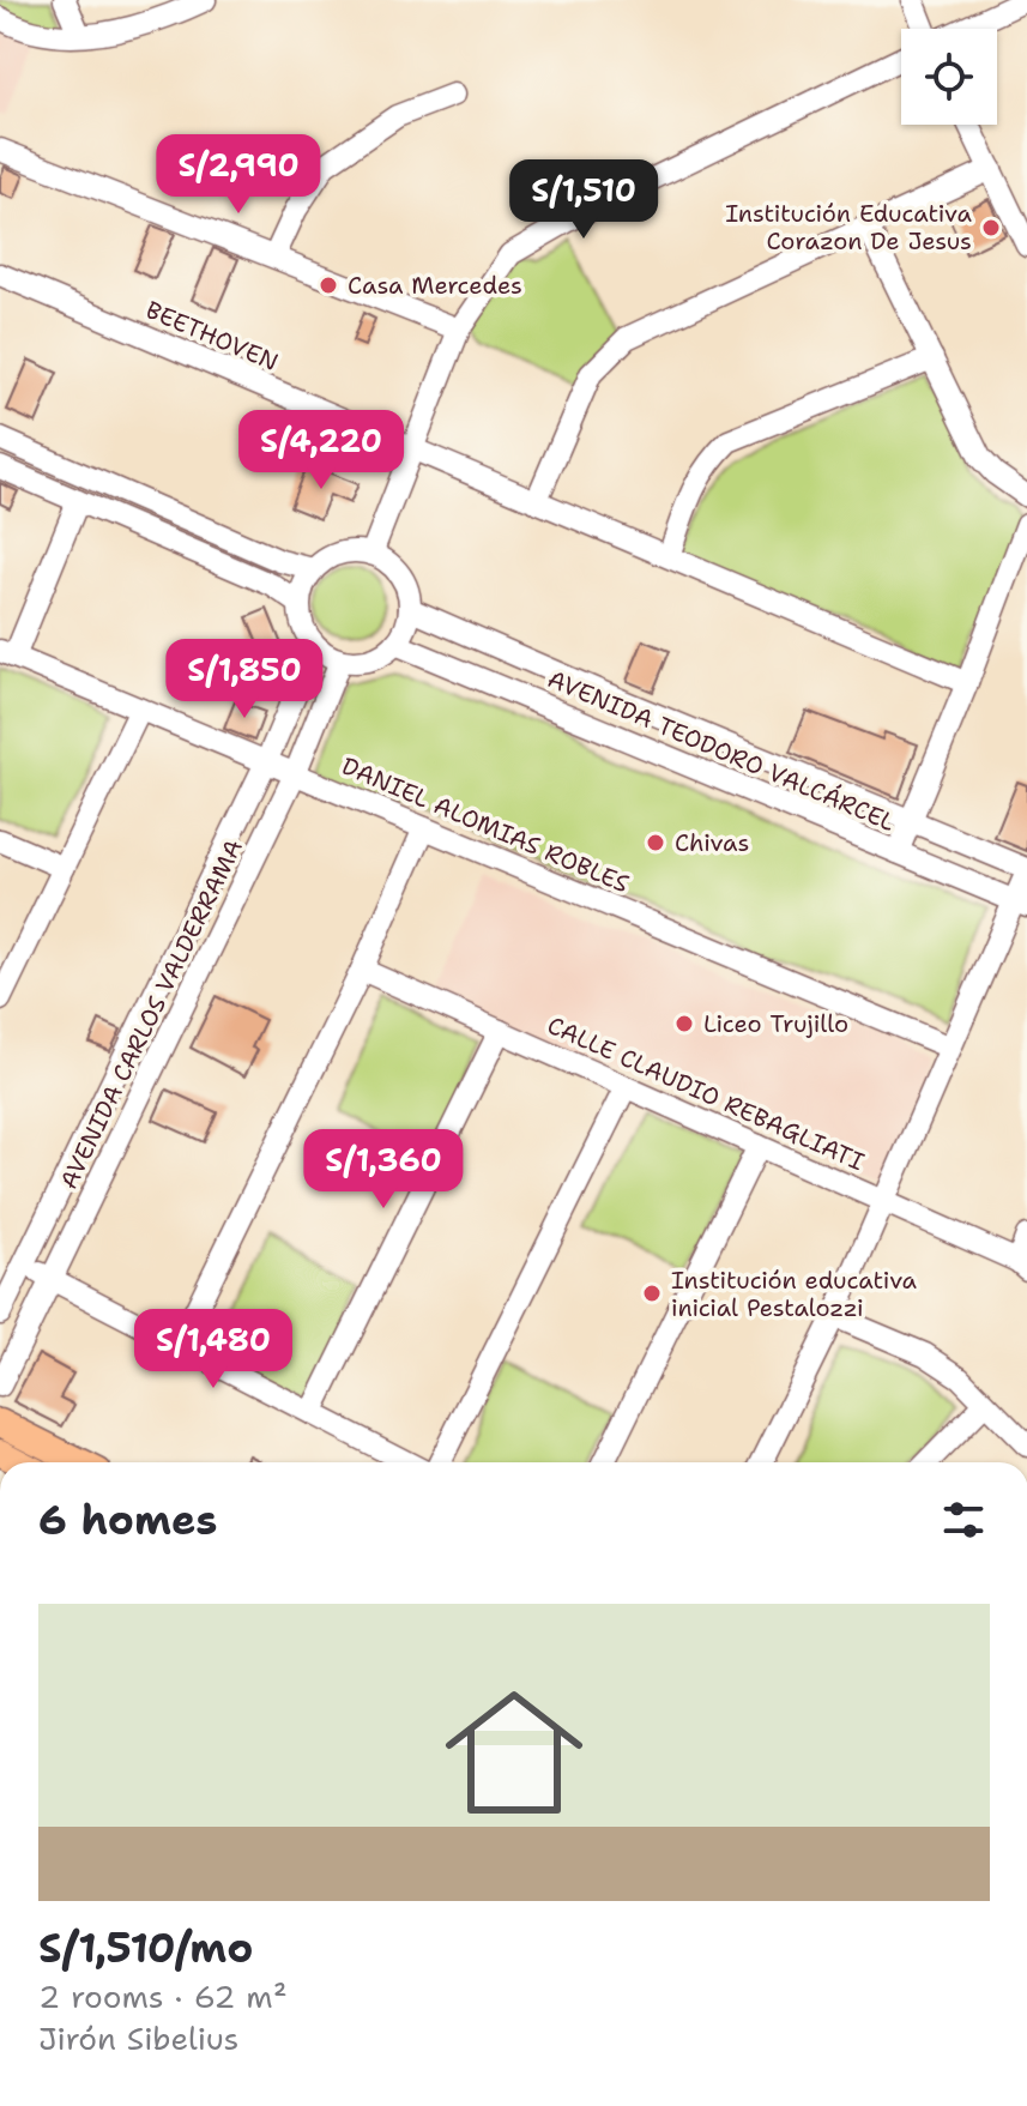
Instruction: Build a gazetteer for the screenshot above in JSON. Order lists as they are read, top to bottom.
{
  "streets": {
    "street": [
      "BEETHOVEN",
      "AVENIDA TEODORO VALCÁRCEL",
      "DANIEL ALOMIAS ROBLES",
      "AVENIDA CARLOS VALDERRAMA",
      "CALLE CLAUDIO REBAGLIATI"
    ]
  },
  "crossings": [
    ["AVENIDA TEODORO VALCÁRCEL", "AVENIDA CARLOS VALDERRAMA"],
    ["DANIEL ALOMIAS ROBLES", "AVENIDA CARLOS VALDERRAMA"]
  ],
  "places": [
    "Institución Educativa Corazon De Jesus",
    "Casa Mercedes",
    "Chivas",
    "Liceo Trujillo",
    "Institución educativa inicial Pestalozzi"
  ],
  "page": {
    "price": [
      "S/2,990",
      "S/1,510",
      "S/4,220",
      "S/1,850",
      "S/1,360",
      "S/1,480"
    ],
    "heading": "6 homes",
    "list": [
      {
        "name": "S/1,510/mo",
        "note": "2 rooms · 62 m² · Jirón Sibelius"
      }
    ]
  }
}
